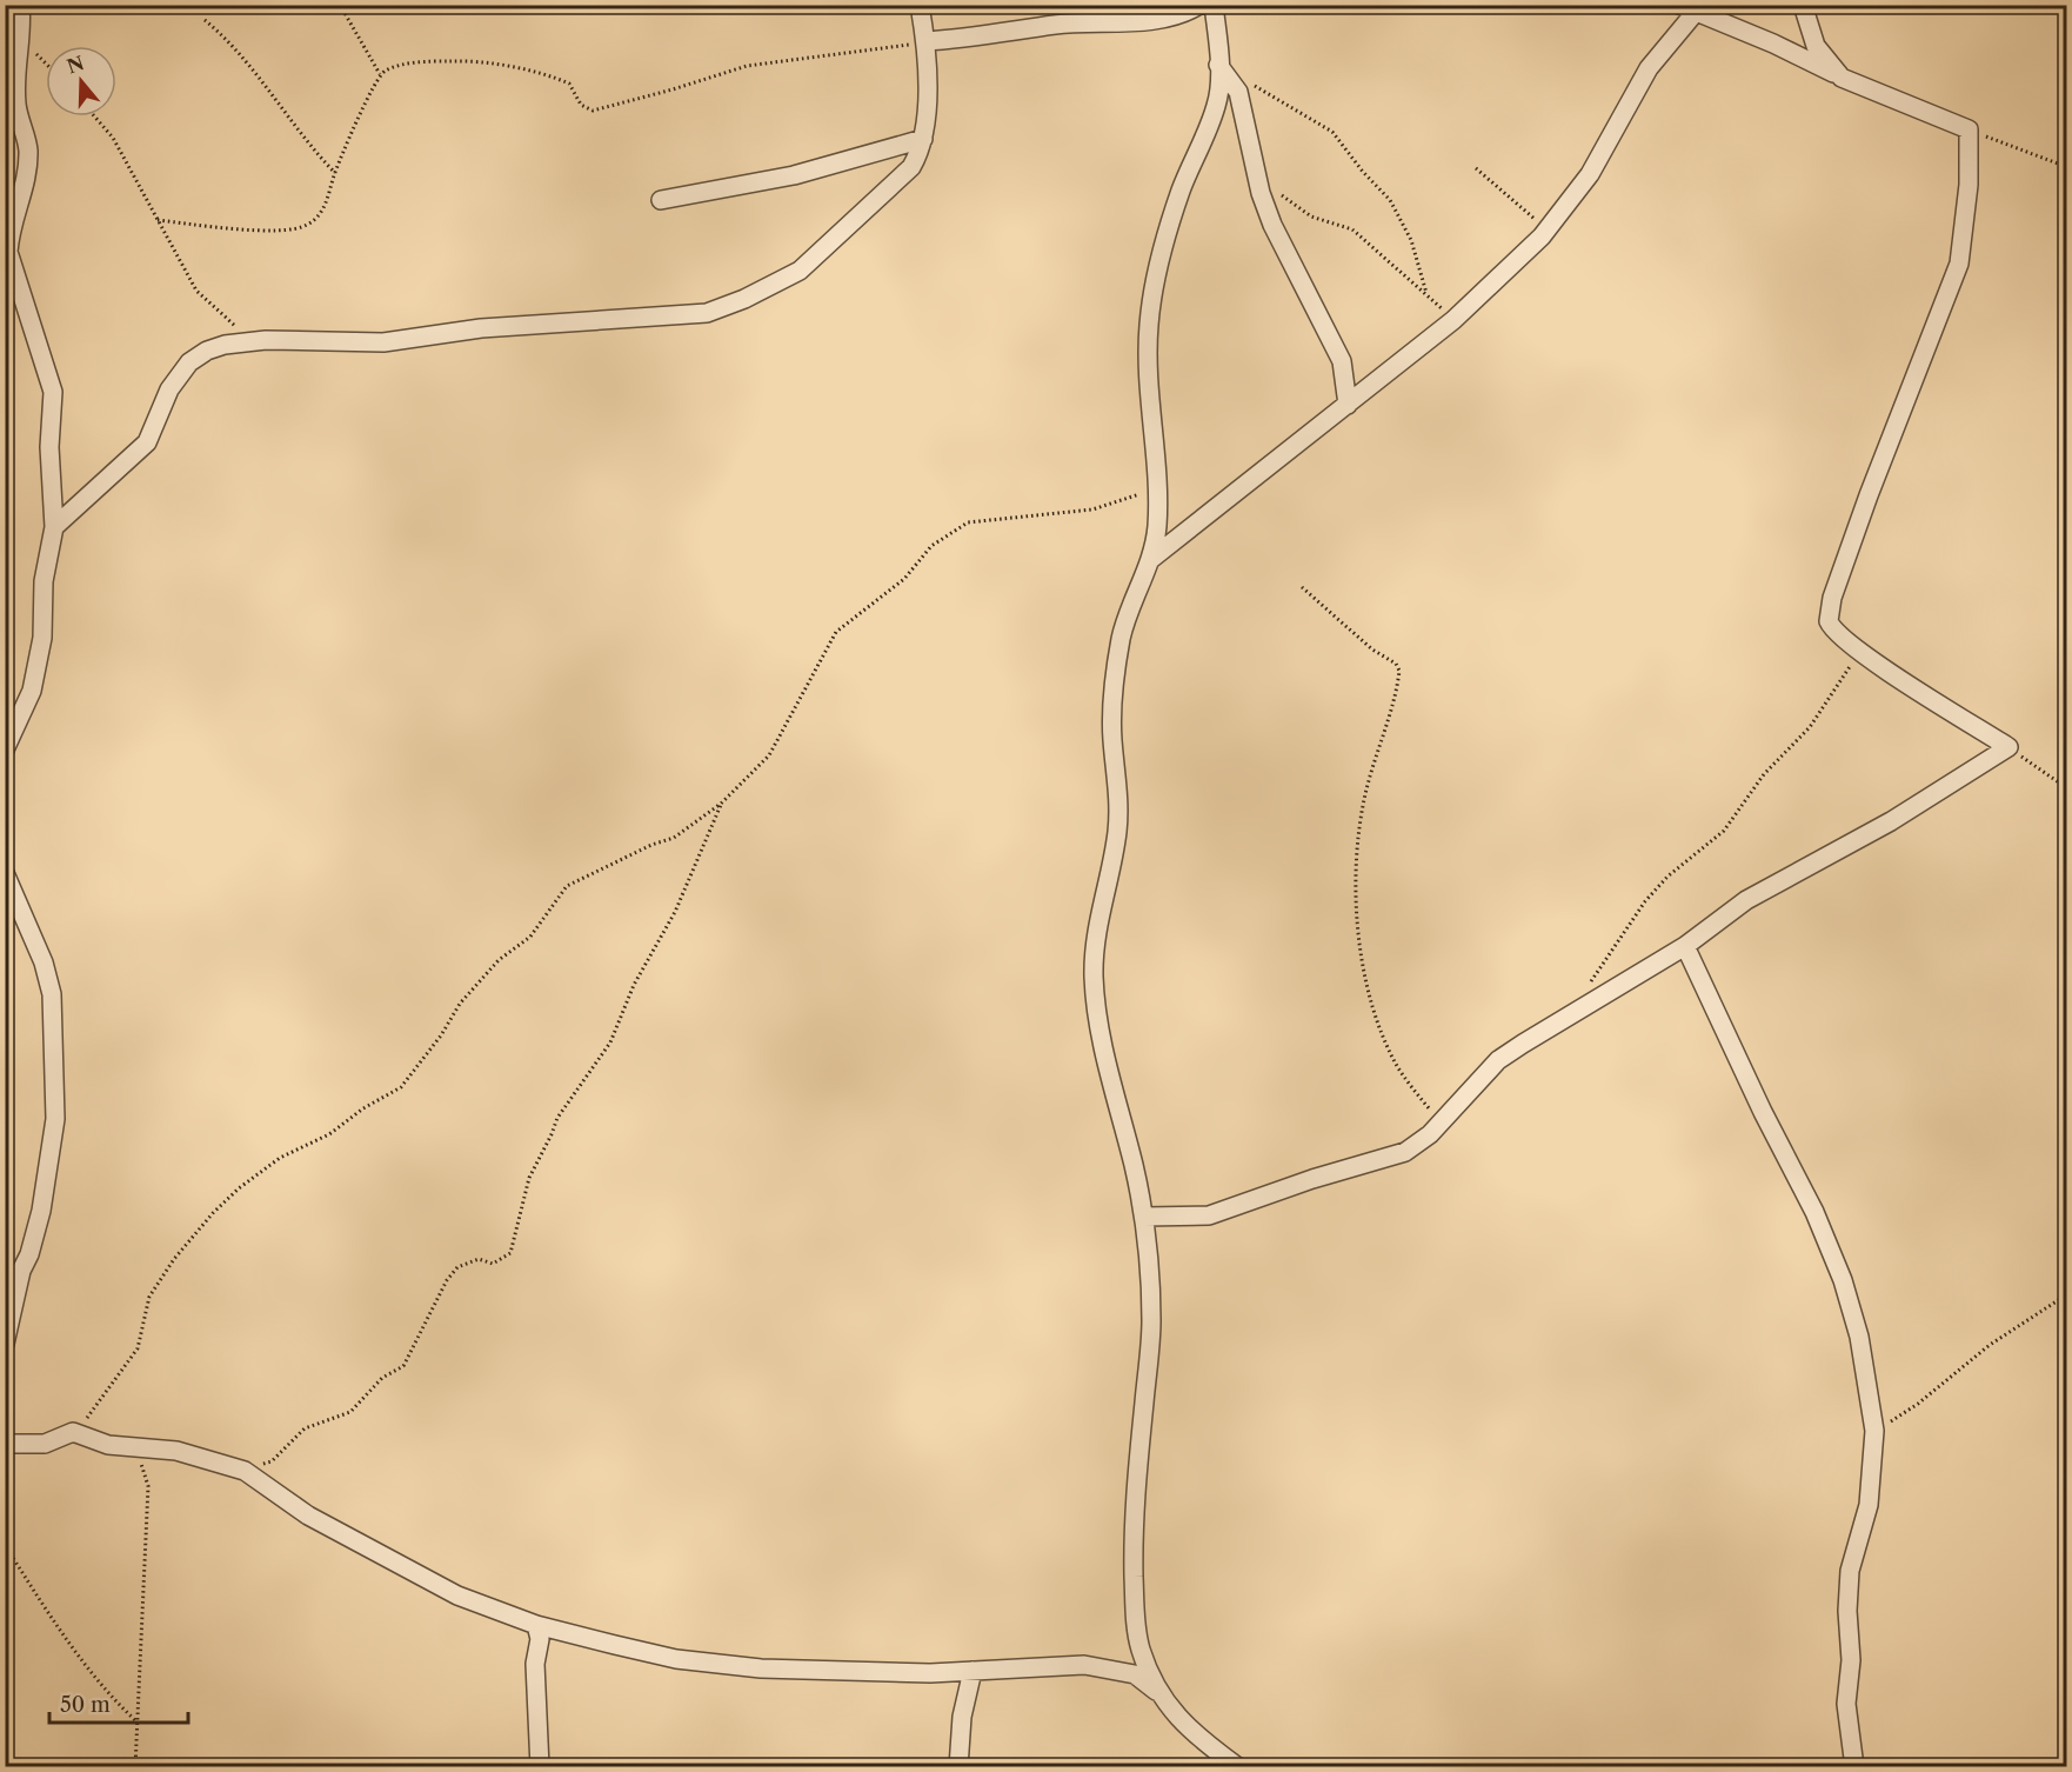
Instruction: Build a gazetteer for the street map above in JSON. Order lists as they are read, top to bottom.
{
  "scale_bar": "50 m",
  "north": "top"
}
